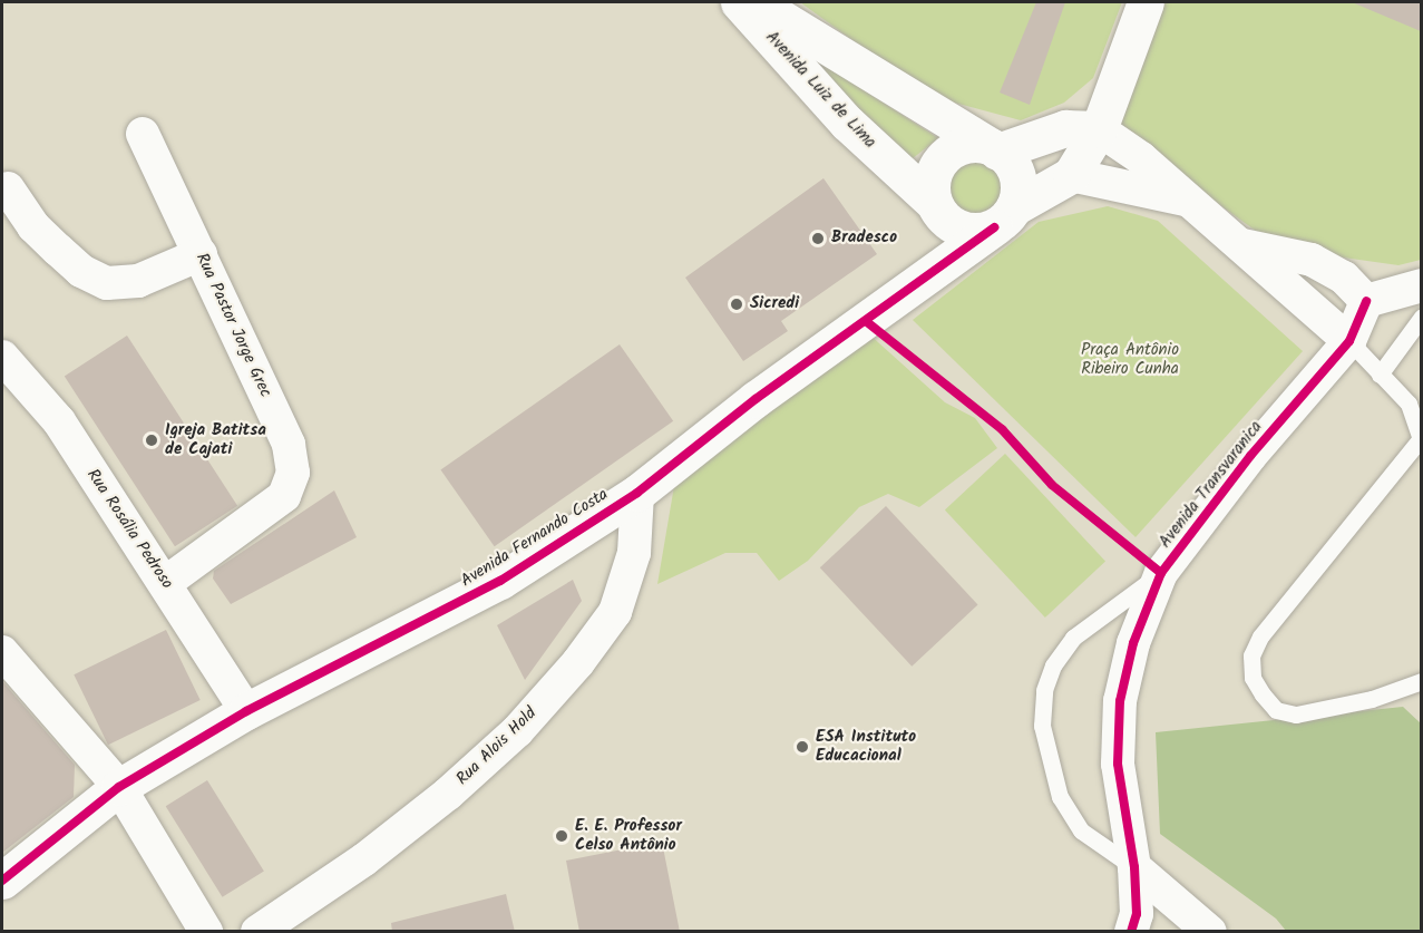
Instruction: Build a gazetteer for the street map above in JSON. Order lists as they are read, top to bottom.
{
  "streets": {
    "street": [
      "Avenida Luiz de Lima",
      "Rua Pastor Jorge Grec",
      "Avenida Transvaranica",
      "Rua Rosália Pedroso",
      "Avenida Fernando Costa",
      "Rua Alois Hold"
    ]
  },
  "crossings": [
    ["Avenida Luiz de Lima", "Avenida Fernando Costa"],
    ["Rua Pastor Jorge Grec", "Rua Rosália Pedroso"],
    ["Rua Rosália Pedroso", "Avenida Fernando Costa"],
    ["Avenida Fernando Costa", "Rua Alois Hold"]
  ],
  "parks": ["Praça Antônio Ribeiro Cunha"],
  "places": [
    "Bradesco",
    "Sicredi",
    "Igreja Batitsa de Cajati",
    "ESA Instituto Educacional",
    "E. E. Professor Celso Antônio"
  ]
}
